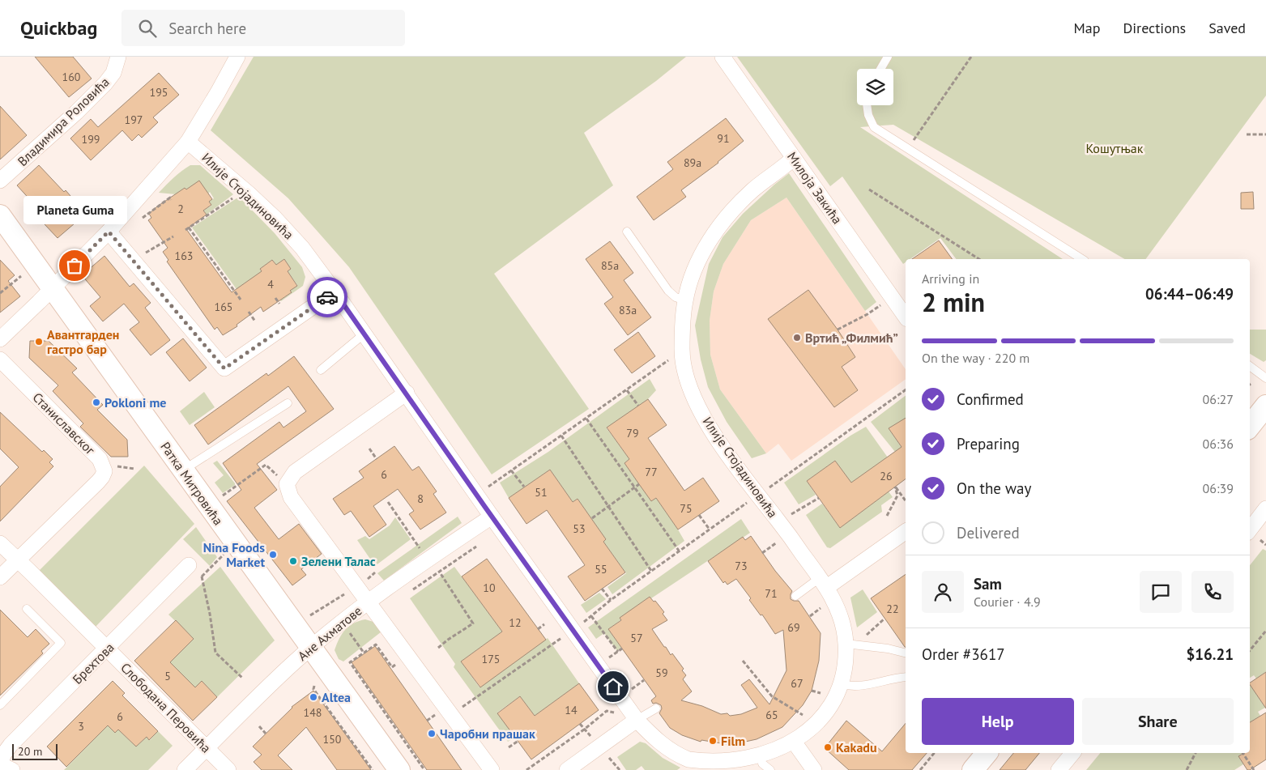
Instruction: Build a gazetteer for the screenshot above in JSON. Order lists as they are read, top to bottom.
{
  "streets": {
    "main road": ["Ратка Митровића"],
    "street": [
      "Владимира Роловића",
      "Милоја Закића",
      "Илије Стојадиновића",
      "Станиславског",
      "Ане Ахматове",
      "Брехтова",
      "Слободана Перовића"
    ]
  },
  "crossings": [
    ["Милоја Закића", "Илије Стојадиновића"],
    ["Илије Стојадиновића", "Ане Ахматове"],
    ["Станиславског", "Слободана Перовића"],
    ["Ратка Митровића", "Ане Ахматове"],
    ["Ане Ахматове", "Слободана Перовића"],
    ["Брехтова", "Слободана Перовића"]
  ],
  "parks": ["Кошутњак"],
  "places": [
    "Planeta Guma",
    "Вртић „Филмић”",
    "Авантгарден гастро бар",
    "Pokloni me",
    "Nina Foods Market",
    "Зелени Талас",
    "Altea",
    "Чаробни прашак",
    "Film",
    "Kakadu"
  ],
  "house_numbers": [
    "160",
    "195",
    "197",
    "91",
    "199",
    "89a",
    "2",
    "163",
    "85a",
    "4",
    "165",
    "83a",
    "79",
    "77",
    "6",
    "26",
    "51",
    "8",
    "75",
    "53",
    "73",
    "55",
    "10",
    "71",
    "22",
    "12",
    "69",
    "57",
    "175",
    "59",
    "5",
    "67",
    "14",
    "148",
    "65",
    "6",
    "3",
    "150"
  ],
  "scale_bar": "20 m",
  "page": {
    "header": "Quickbag",
    "search": "Search here",
    "nav": ["Map", "Directions", "Saved"],
    "bubble": "Planeta Guma",
    "heading": ["2 min", "Arriving in", "06:44–06:49"],
    "panel": [
      "Sam",
      "Courier · 4.9",
      "Order #3617",
      "$16.21"
    ],
    "bar": "On the way · 220 m",
    "list": [
      ["Confirmed", "06:27"],
      ["Preparing", "06:36"],
      ["On the way", "06:39"],
      "Delivered"
    ],
    "buttons": ["Help", "Share"],
    "scale": "20 m"
  }
}
